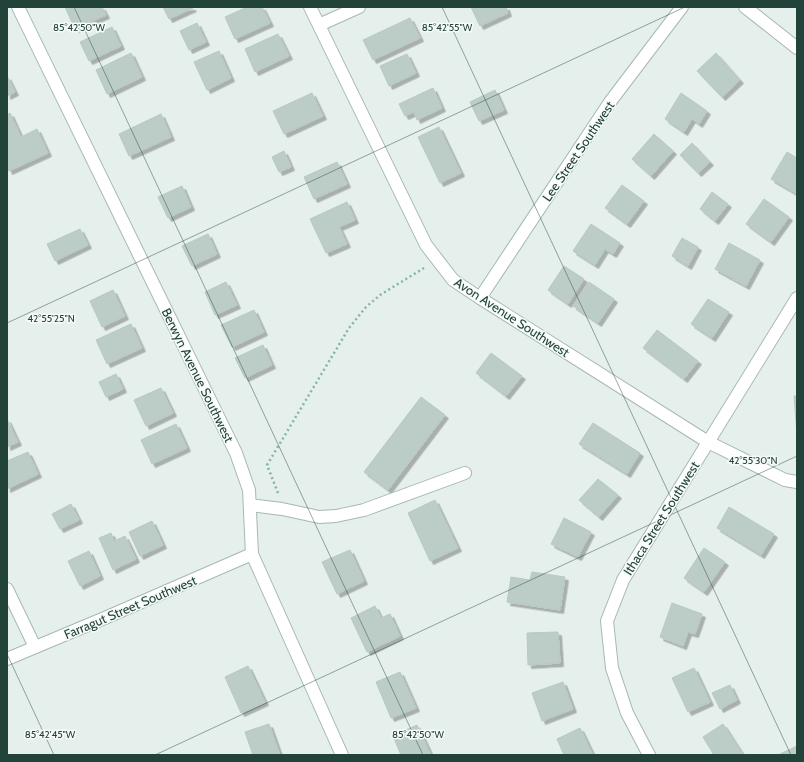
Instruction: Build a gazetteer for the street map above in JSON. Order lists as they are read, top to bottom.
{
  "streets": {
    "street": [
      "Lee Street Southwest",
      "Avon Avenue Southwest",
      "Berwyn Avenue Southwest",
      "Ithaca Street Southwest",
      "Farragut Street Southwest"
    ]
  },
  "crossings": [
    ["Lee Street Southwest", "Avon Avenue Southwest"],
    ["Avon Avenue Southwest", "Ithaca Street Southwest"],
    ["Berwyn Avenue Southwest", "Farragut Street Southwest"]
  ],
  "coordinates": [
    "85°42'50\"W",
    "85°42'55\"W",
    "42°55'25\"N",
    "42°55'30\"N",
    "85°42'45\"W"
  ]
}
